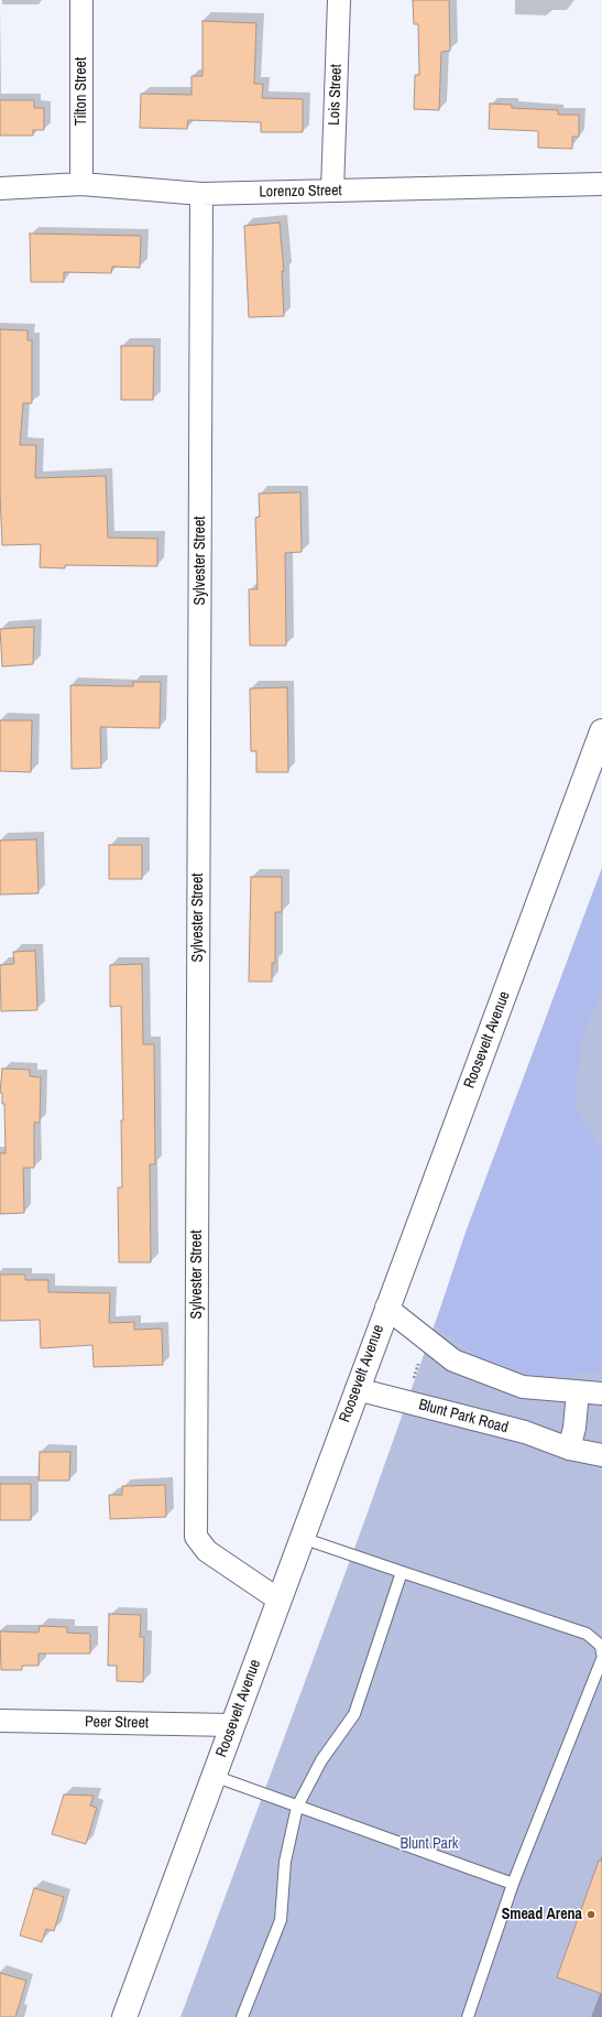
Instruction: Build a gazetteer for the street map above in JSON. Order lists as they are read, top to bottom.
{
  "streets": {
    "main road": ["Roosevelt Avenue"],
    "street": [
      "Tilton Street",
      "Lois Street",
      "Lorenzo Street",
      "Sylvester Street",
      "Blunt Park Road",
      "Peer Street"
    ]
  },
  "crossings": [
    ["Tilton Street", "Lorenzo Street"],
    ["Lois Street", "Lorenzo Street"],
    ["Lorenzo Street", "Sylvester Street"],
    ["Sylvester Street", "Roosevelt Avenue"],
    ["Roosevelt Avenue", "Blunt Park Road"],
    ["Roosevelt Avenue", "Peer Street"]
  ],
  "parks": ["Blunt Park"],
  "places": ["Smead Arena"]
}
